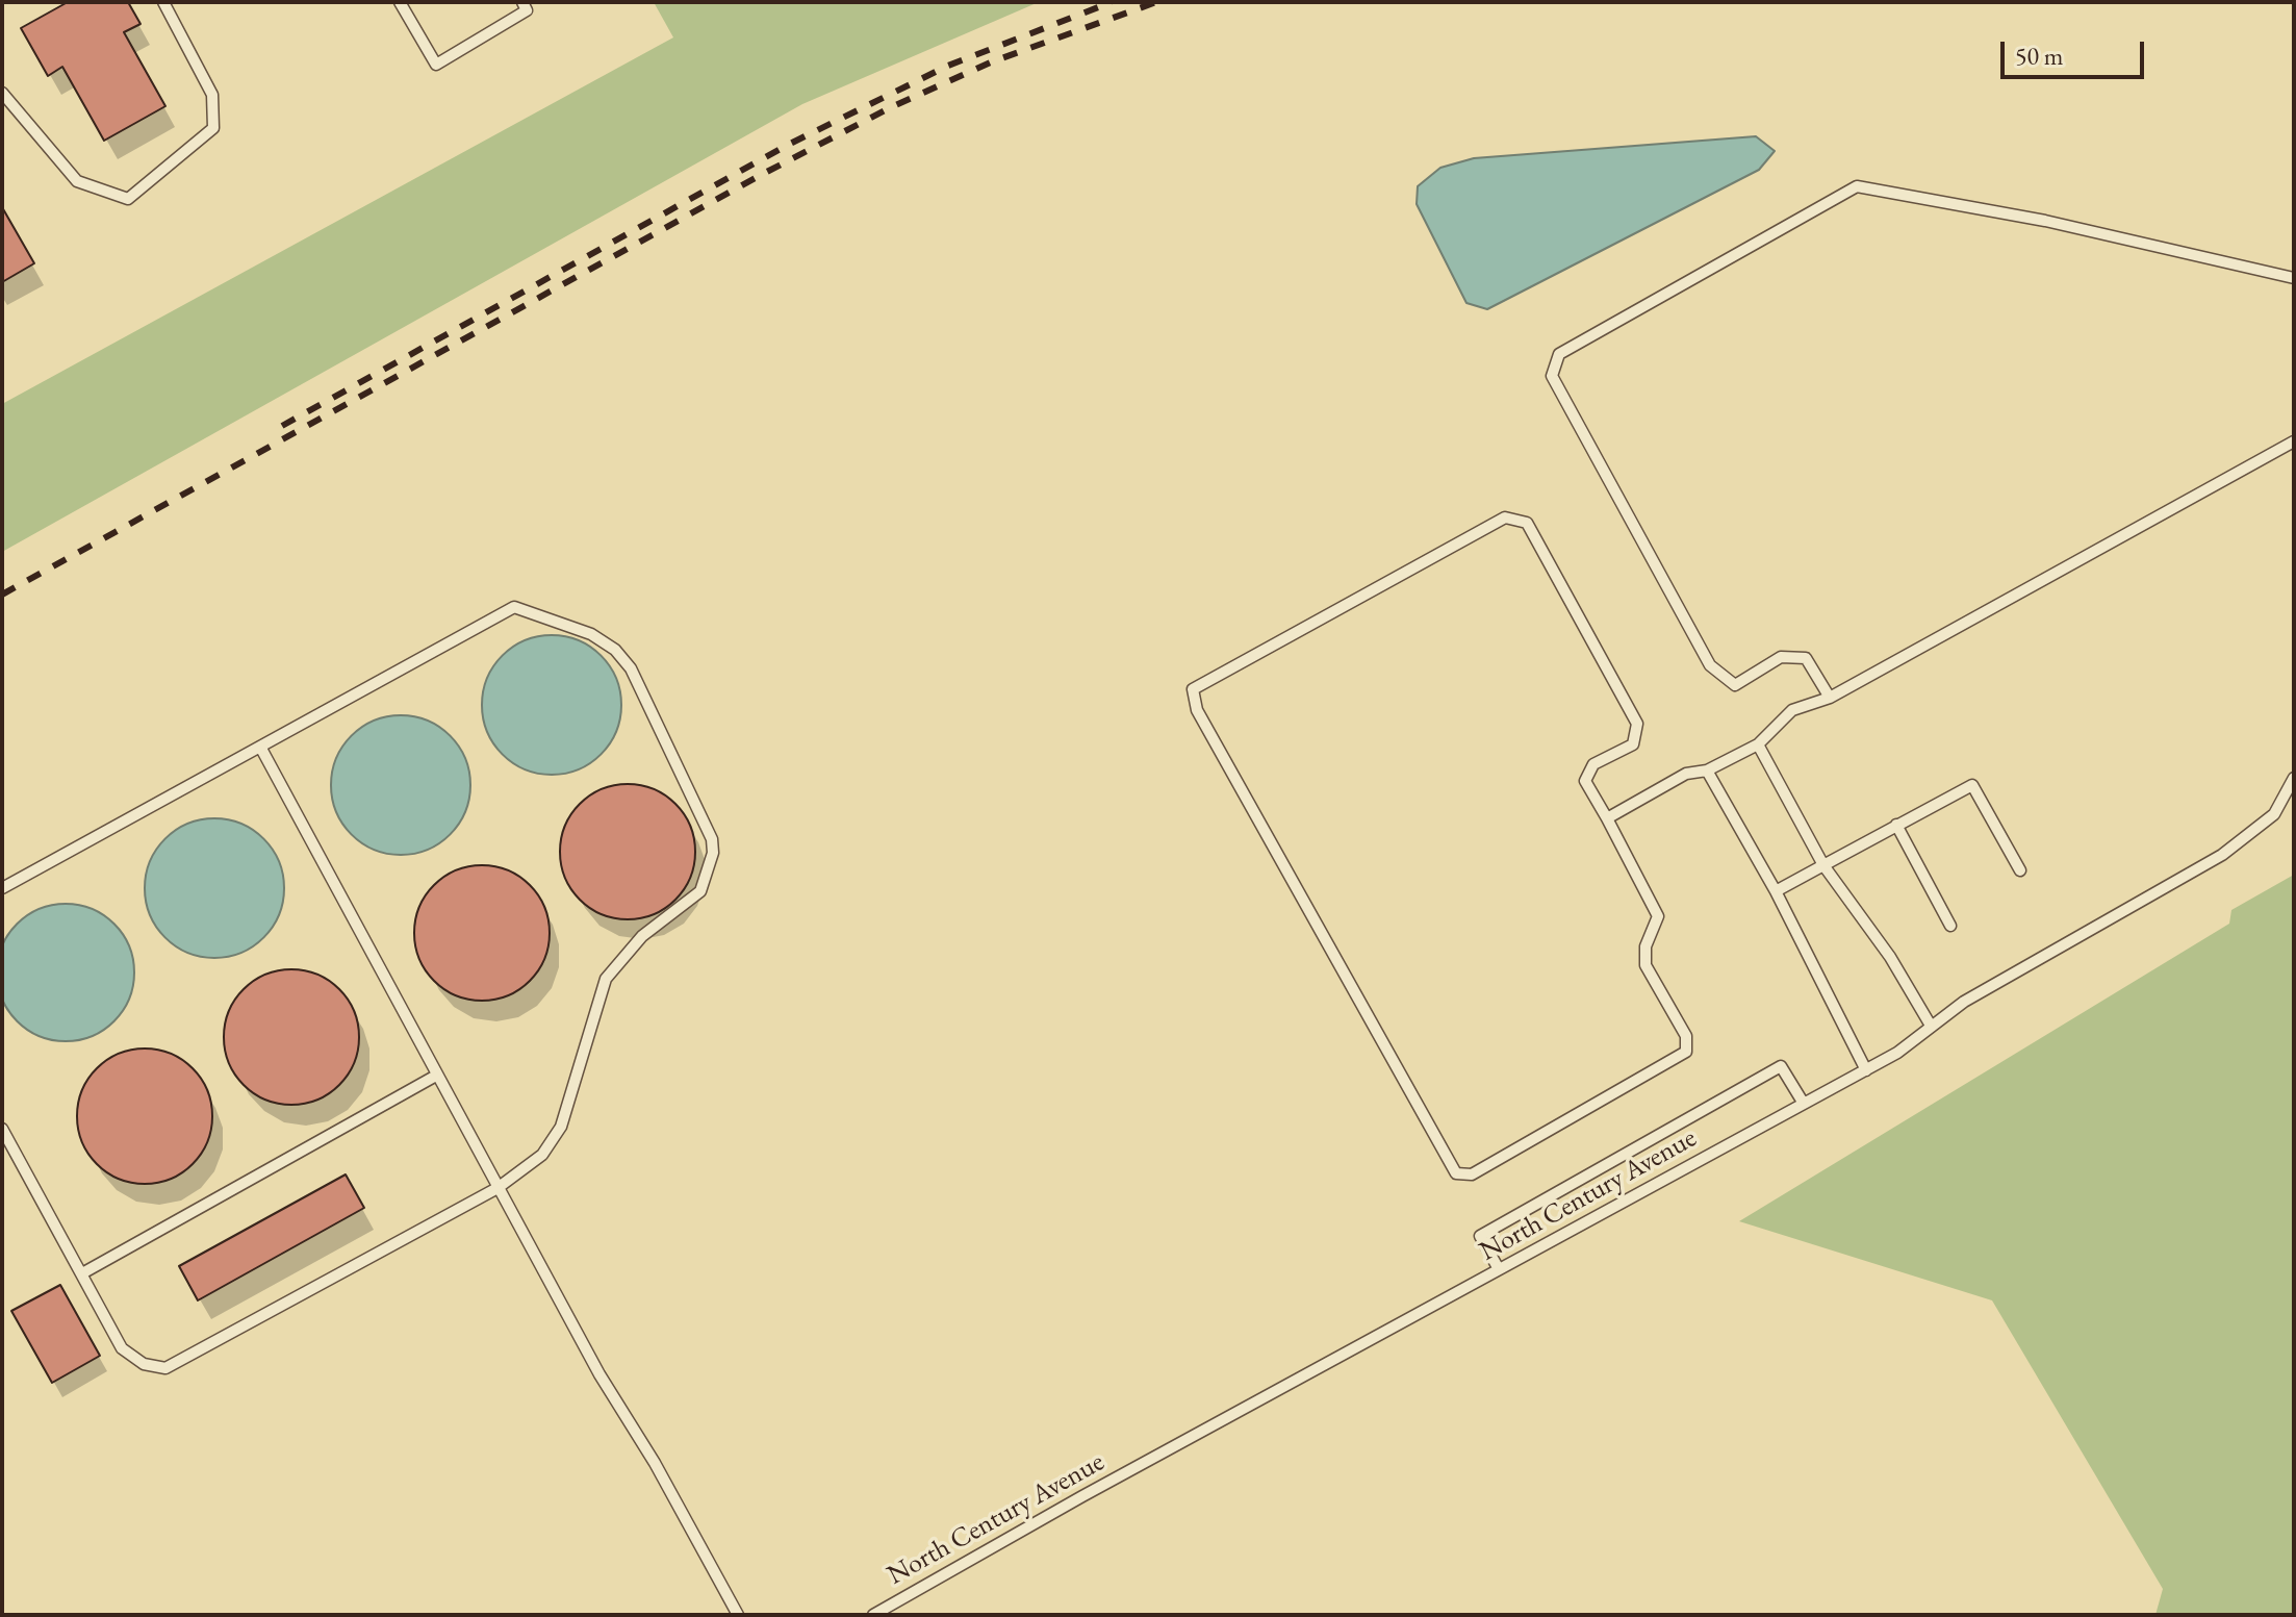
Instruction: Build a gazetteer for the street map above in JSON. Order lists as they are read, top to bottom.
{
  "streets": {
    "lane": ["North Century Avenue"]
  },
  "scale_bar": "50 m"
}
